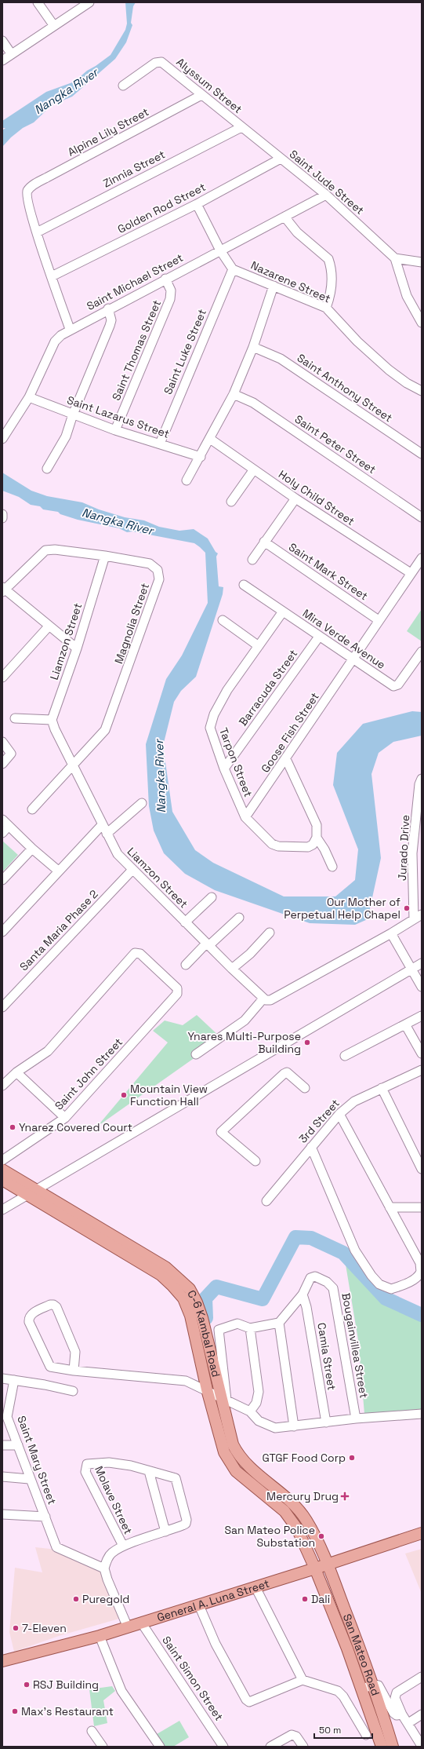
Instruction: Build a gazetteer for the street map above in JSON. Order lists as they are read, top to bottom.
{
  "streets": {
    "main road": ["C-6 Kambal Road", "General A. Luna Street", "San Mateo Road"],
    "street": [
      "Alyssum Street",
      "Alpine Lily Street",
      "Zinnia Street",
      "Saint Jude Street",
      "Golden Rod Street",
      "Saint Michael Street",
      "Nazarene Street",
      "Saint Thomas Street",
      "Saint Luke Street",
      "Saint Anthony Street",
      "Saint Lazarus Street",
      "Saint Peter Street",
      "Holy Child Street",
      "Saint Mark Street",
      "Magnolia Street",
      "Mira Verde Avenue",
      "Liamzon Street",
      "Barracuda Street",
      "Goose Fish Street",
      "Tarpon Street",
      "Jurado Drive",
      "Santa Maria Phase 2",
      "Saint John Street",
      "3rd Street",
      "Bougainvillea Street",
      "Camia Street",
      "Saint Mary Street",
      "Molave Street",
      "Saint Simon Street"
    ]
  },
  "crossings": [
    ["Alyssum Street", "Alpine Lily Street"],
    ["Alyssum Street", "Zinnia Street"],
    ["Alyssum Street", "Saint Jude Street"],
    ["Alpine Lily Street", "Zinnia Street"],
    ["Zinnia Street", "Saint Jude Street"],
    ["Saint Jude Street", "Golden Rod Street"],
    ["Saint Jude Street", "Saint Michael Street"],
    ["Golden Rod Street", "Nazarene Street"],
    ["Saint Michael Street", "Nazarene Street"],
    ["Saint Michael Street", "Saint Thomas Street"],
    ["Saint Michael Street", "Saint Lazarus Street"],
    ["Nazarene Street", "Saint Luke Street"],
    ["Saint Thomas Street", "Saint Lazarus Street"],
    ["Saint Luke Street", "Saint Lazarus Street"],
    ["Holy Child Street", "Goose Fish Street"],
    ["Saint Mark Street", "Goose Fish Street"],
    ["Magnolia Street", "Liamzon Street"],
    ["Mira Verde Avenue", "Barracuda Street"],
    ["Mira Verde Avenue", "Goose Fish Street"],
    ["Mira Verde Avenue", "Tarpon Street"],
    ["Liamzon Street", "Santa Maria Phase 2"],
    ["Barracuda Street", "Tarpon Street"],
    ["Goose Fish Street", "Tarpon Street"],
    ["C-6 Kambal Road", "General A. Luna Street"],
    ["C-6 Kambal Road", "San Mateo Road"],
    ["Bougainvillea Street", "Camia Street"],
    ["General A. Luna Street", "San Mateo Road"],
    ["General A. Luna Street", "Saint Simon Street"]
  ],
  "water": ["Nangka River"],
  "places": {
    "other": [
      "Our Mother of Perpetual Help Chapel",
      "Ynares Multi-Purpose Building",
      "Mountain View Function Hall",
      "Ynarez Covered Court",
      "GTGF Food Corp",
      "San Mateo Police Substation",
      "Puregold",
      "Dali",
      "7-Eleven",
      "RSJ Building",
      "Max's Restaurant"
    ],
    "health": ["Mercury Drug"]
  },
  "scale_bar": "50 m"
}
